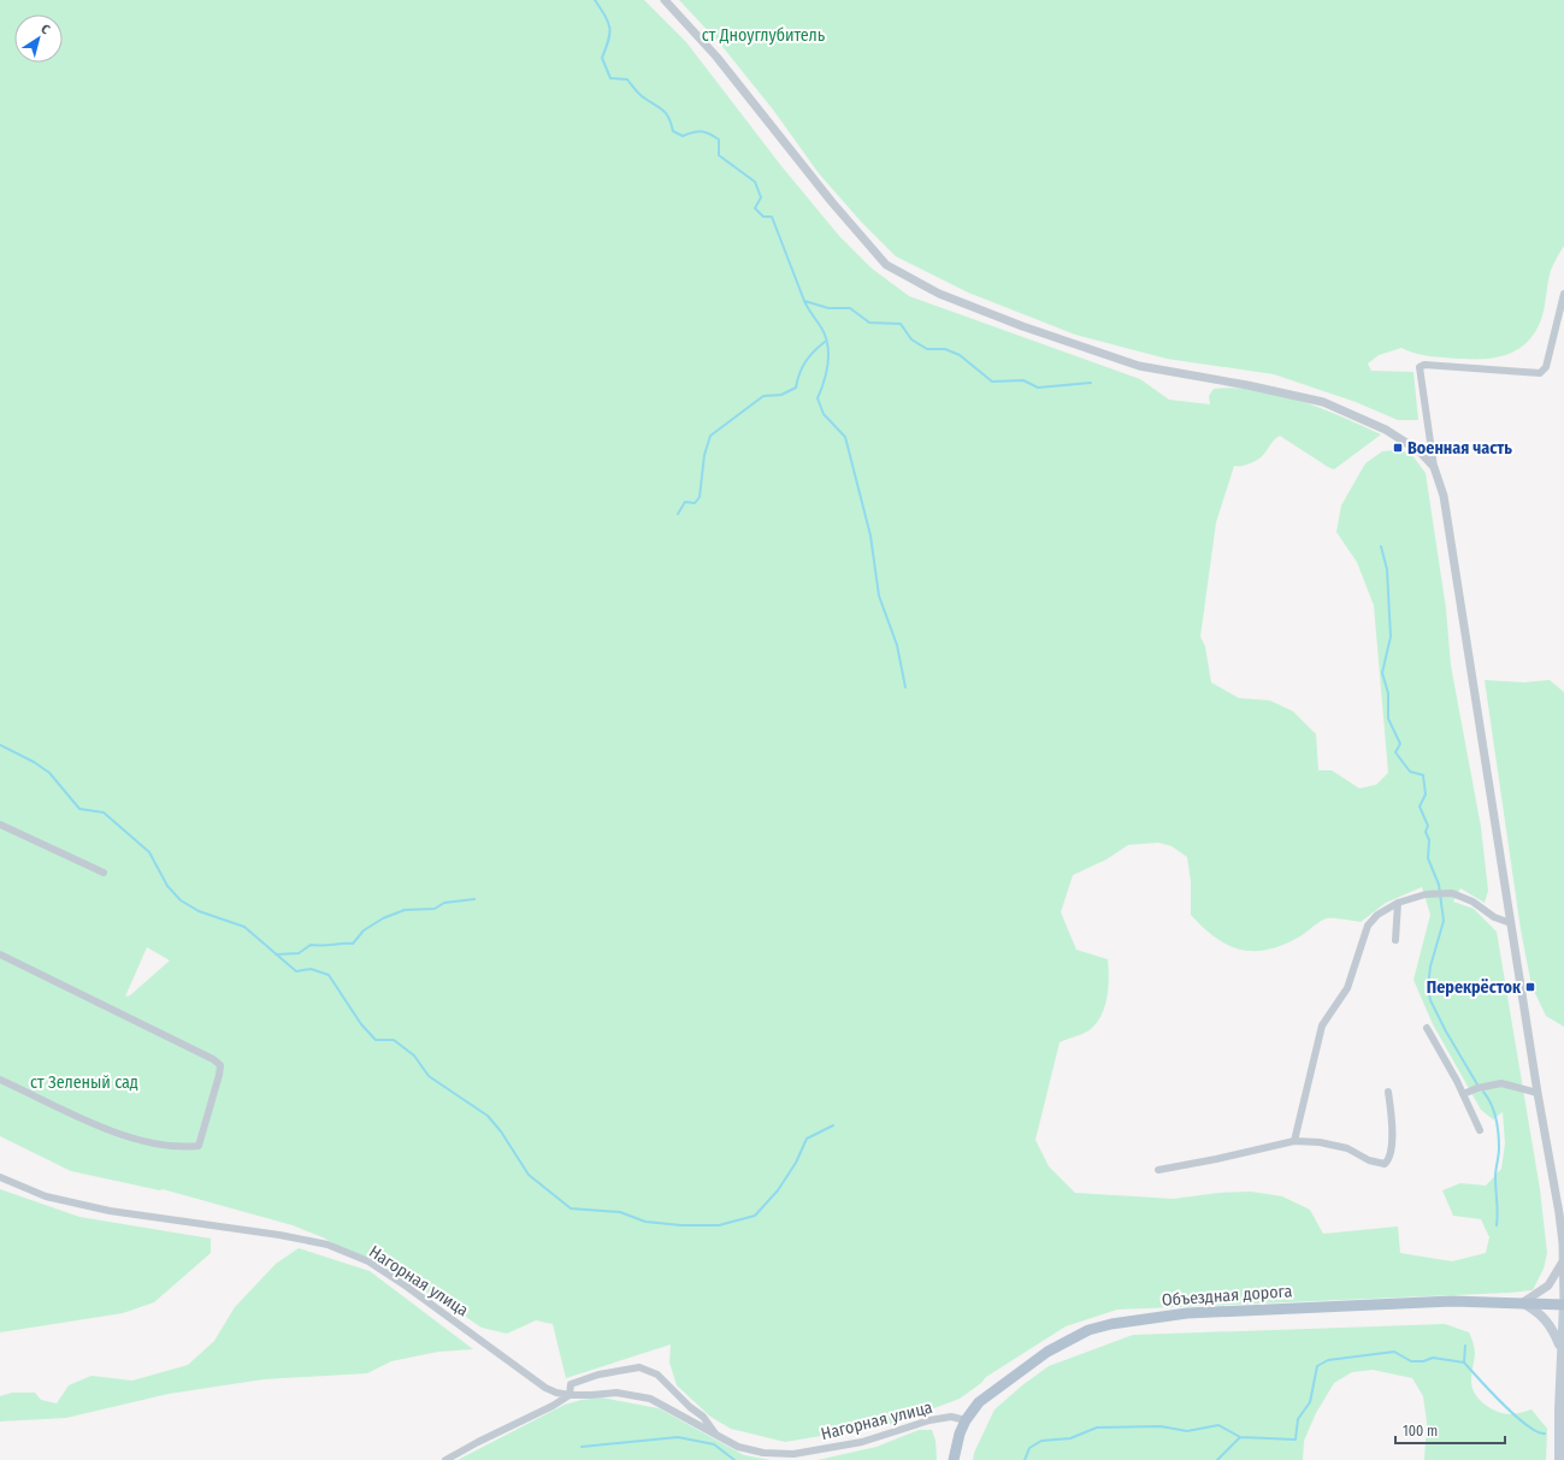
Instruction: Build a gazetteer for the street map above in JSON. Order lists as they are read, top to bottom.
{
  "streets": {
    "main road": ["Объездная дорога"],
    "street": ["Нагорная улица"]
  },
  "crossings": [
    ["Нагорная улица", "Объездная дорога"]
  ],
  "parks": ["ст Дноуглубитель", "ст Зеленый сад"],
  "places": {
    "transit": ["Военная часть", "Перекрёсток"]
  },
  "scale_bar": "100 m",
  "north": "top right"
}
